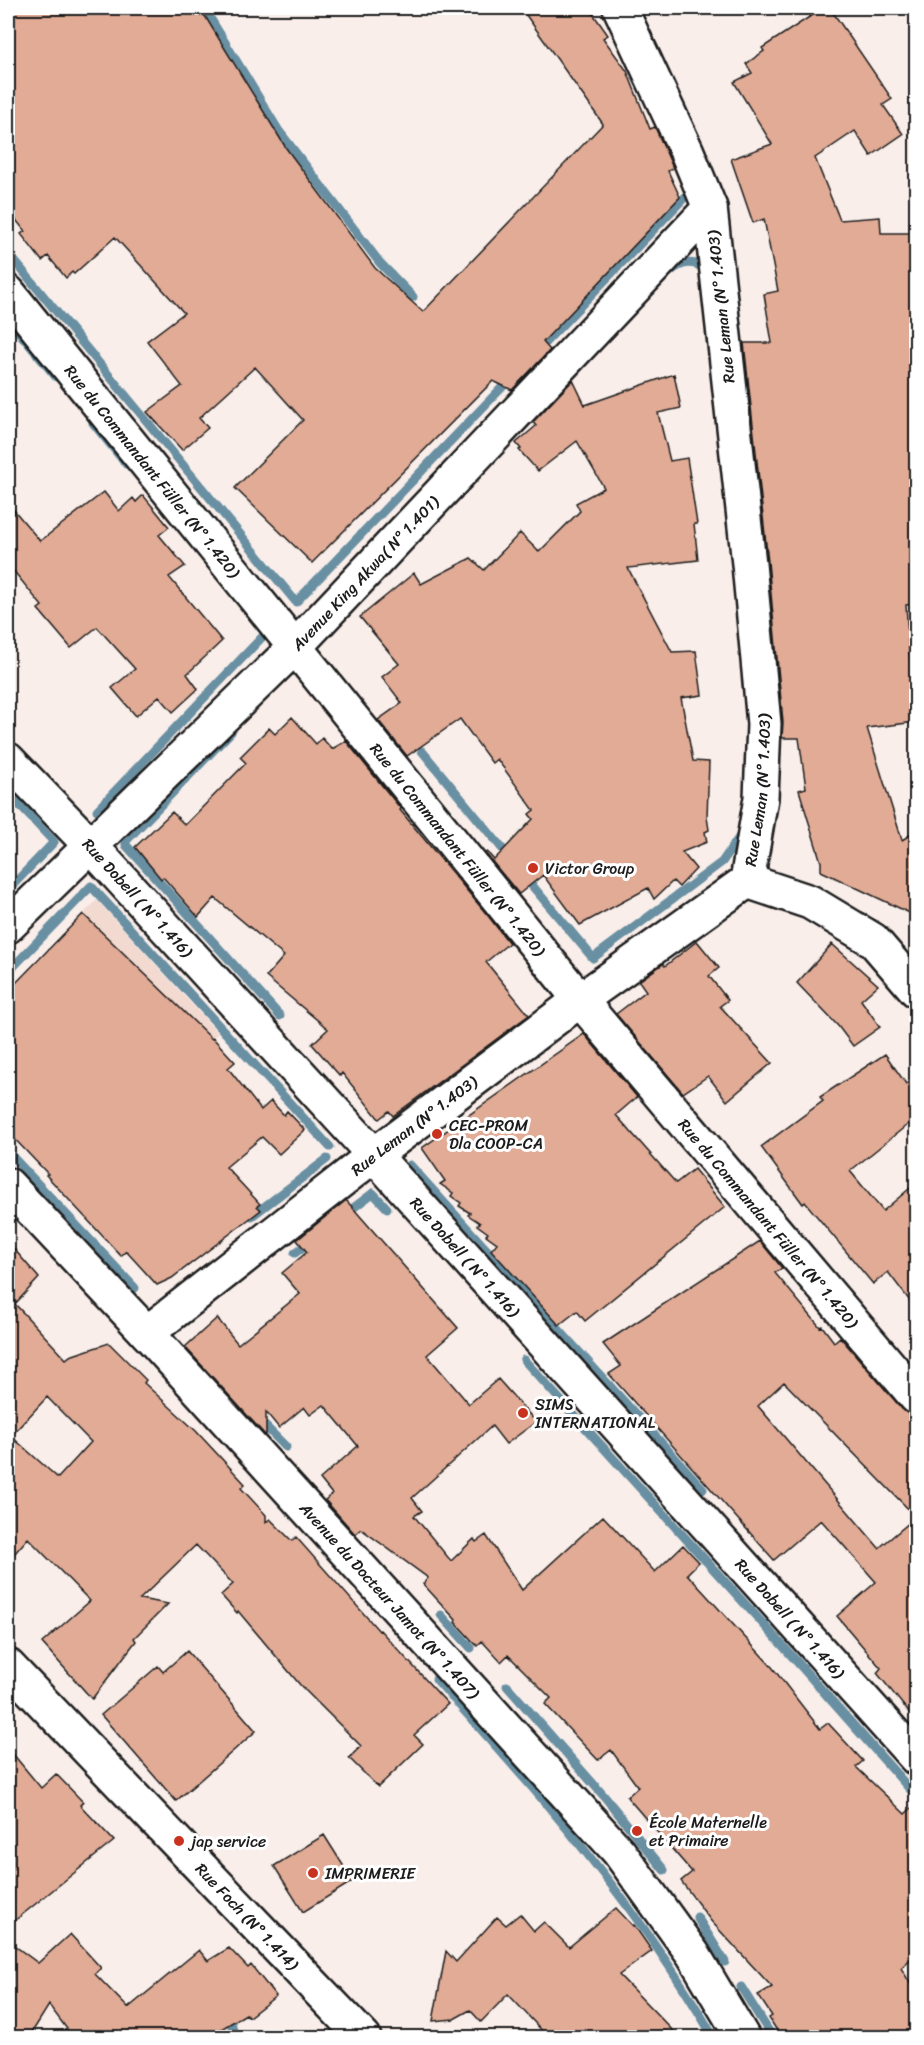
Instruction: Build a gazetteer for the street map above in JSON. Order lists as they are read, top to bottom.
{
  "streets": {
    "street": [
      "Rue Leman (N° 1.403)",
      "Rue du Commandant Füller (N° 1.420)",
      "Avenue King Akwa( N° 1.401)",
      "Rue Dobell ( N° 1.416)",
      "Avenue du Docteur Jamot (N° 1.407)",
      "Rue Foch (N° 1.414)"
    ]
  },
  "crossings": [
    ["Rue Leman (N° 1.403)", "Rue du Commandant Füller (N° 1.420)"],
    ["Rue Leman (N° 1.403)", "Avenue King Akwa( N° 1.401)"],
    ["Rue Leman (N° 1.403)", "Rue Dobell ( N° 1.416)"],
    ["Rue Leman (N° 1.403)", "Avenue du Docteur Jamot (N° 1.407)"],
    ["Rue du Commandant Füller (N° 1.420)", "Avenue King Akwa( N° 1.401)"],
    ["Avenue King Akwa( N° 1.401)", "Rue Dobell ( N° 1.416)"]
  ],
  "places": [
    "Victor Group",
    "CEC-PROM Dla COOP-CA",
    "SIMS INTERNATIONAL",
    "École Maternelle et Primaire",
    "jap service",
    "IMPRIMERIE"
  ]
}
